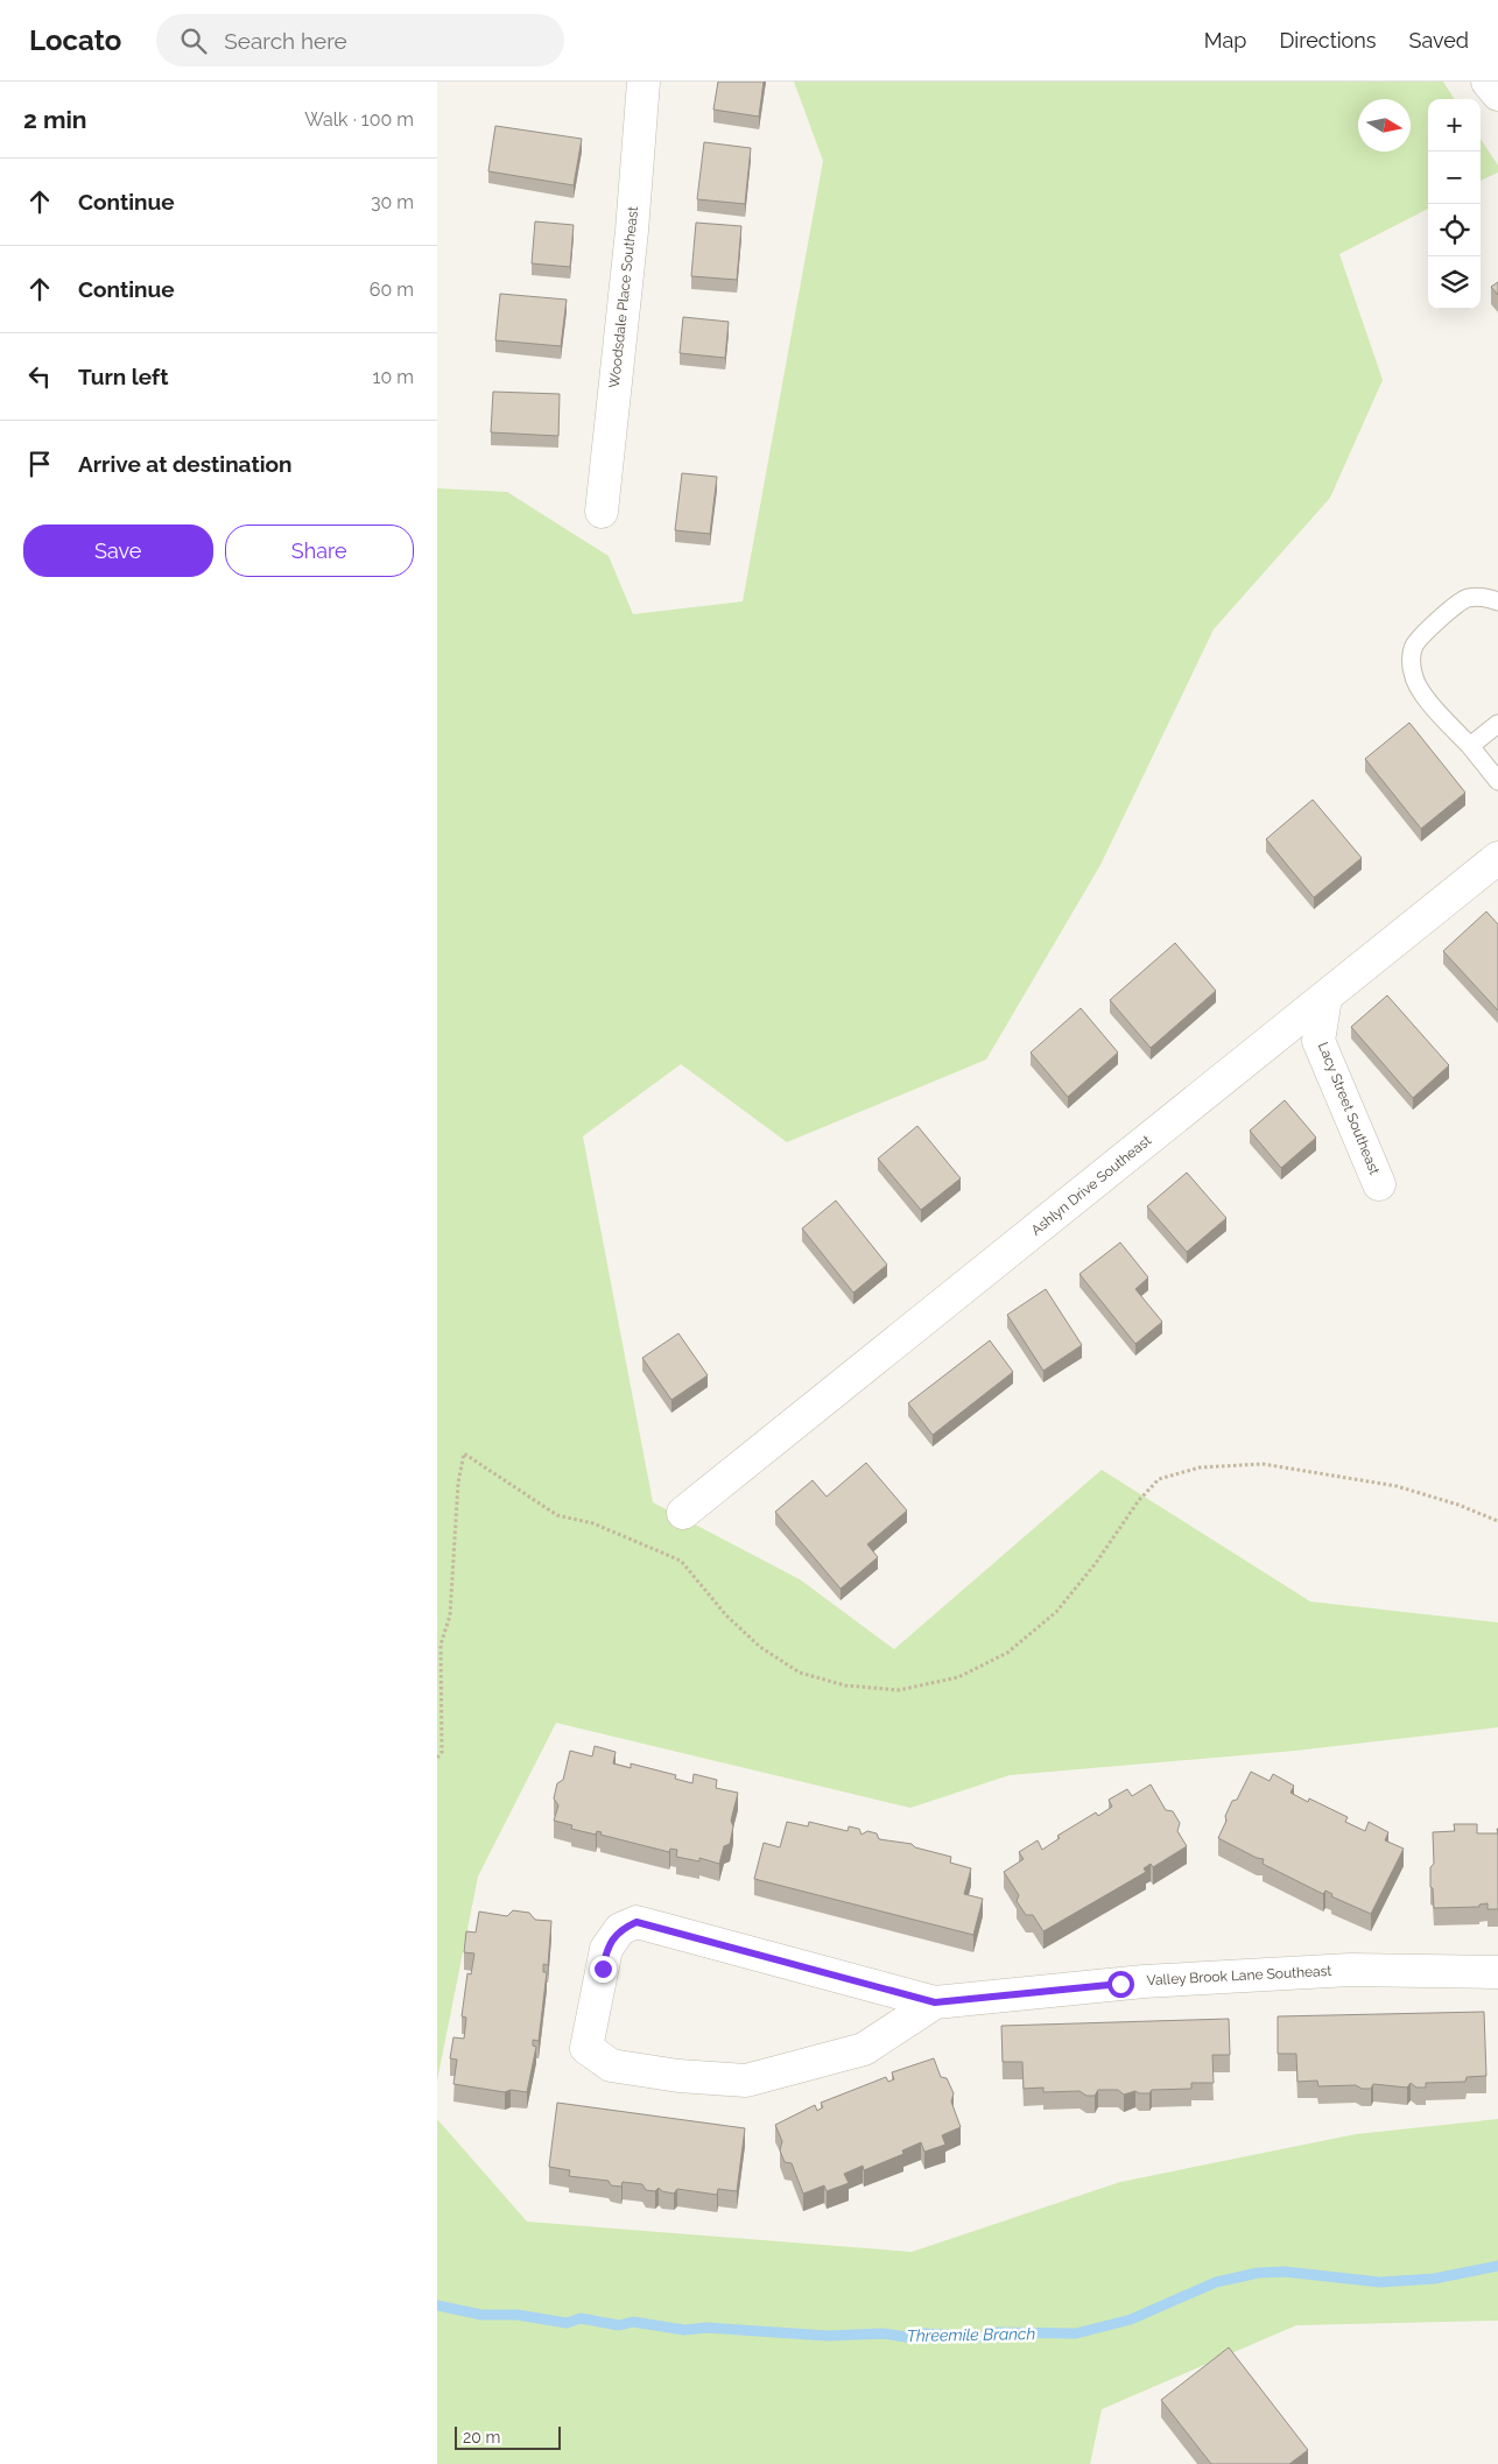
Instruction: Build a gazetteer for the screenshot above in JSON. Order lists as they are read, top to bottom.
{
  "streets": {
    "street": [
      "Woodsdale Place Southeast",
      "Lacy Street Southeast",
      "Ashlyn Drive Southeast",
      "Valley Brook Lane Southeast"
    ]
  },
  "crossings": [
    ["Lacy Street Southeast", "Ashlyn Drive Southeast"]
  ],
  "water": ["Threemile Branch"],
  "scale_bar": "20 m",
  "north": "right",
  "page": {
    "header": "Locato",
    "search": "Search here",
    "nav": ["Map", "Directions", "Saved"],
    "heading": ["2 min", "Walk · 100 m"],
    "map_buttons": ["+", "−"],
    "list": [
      ["Continue", "30 m"],
      ["Continue", "60 m"],
      ["Turn left", "10 m"],
      "Arrive at destination"
    ],
    "buttons": ["Save", "Share"],
    "scale": "20 m"
  }
}
